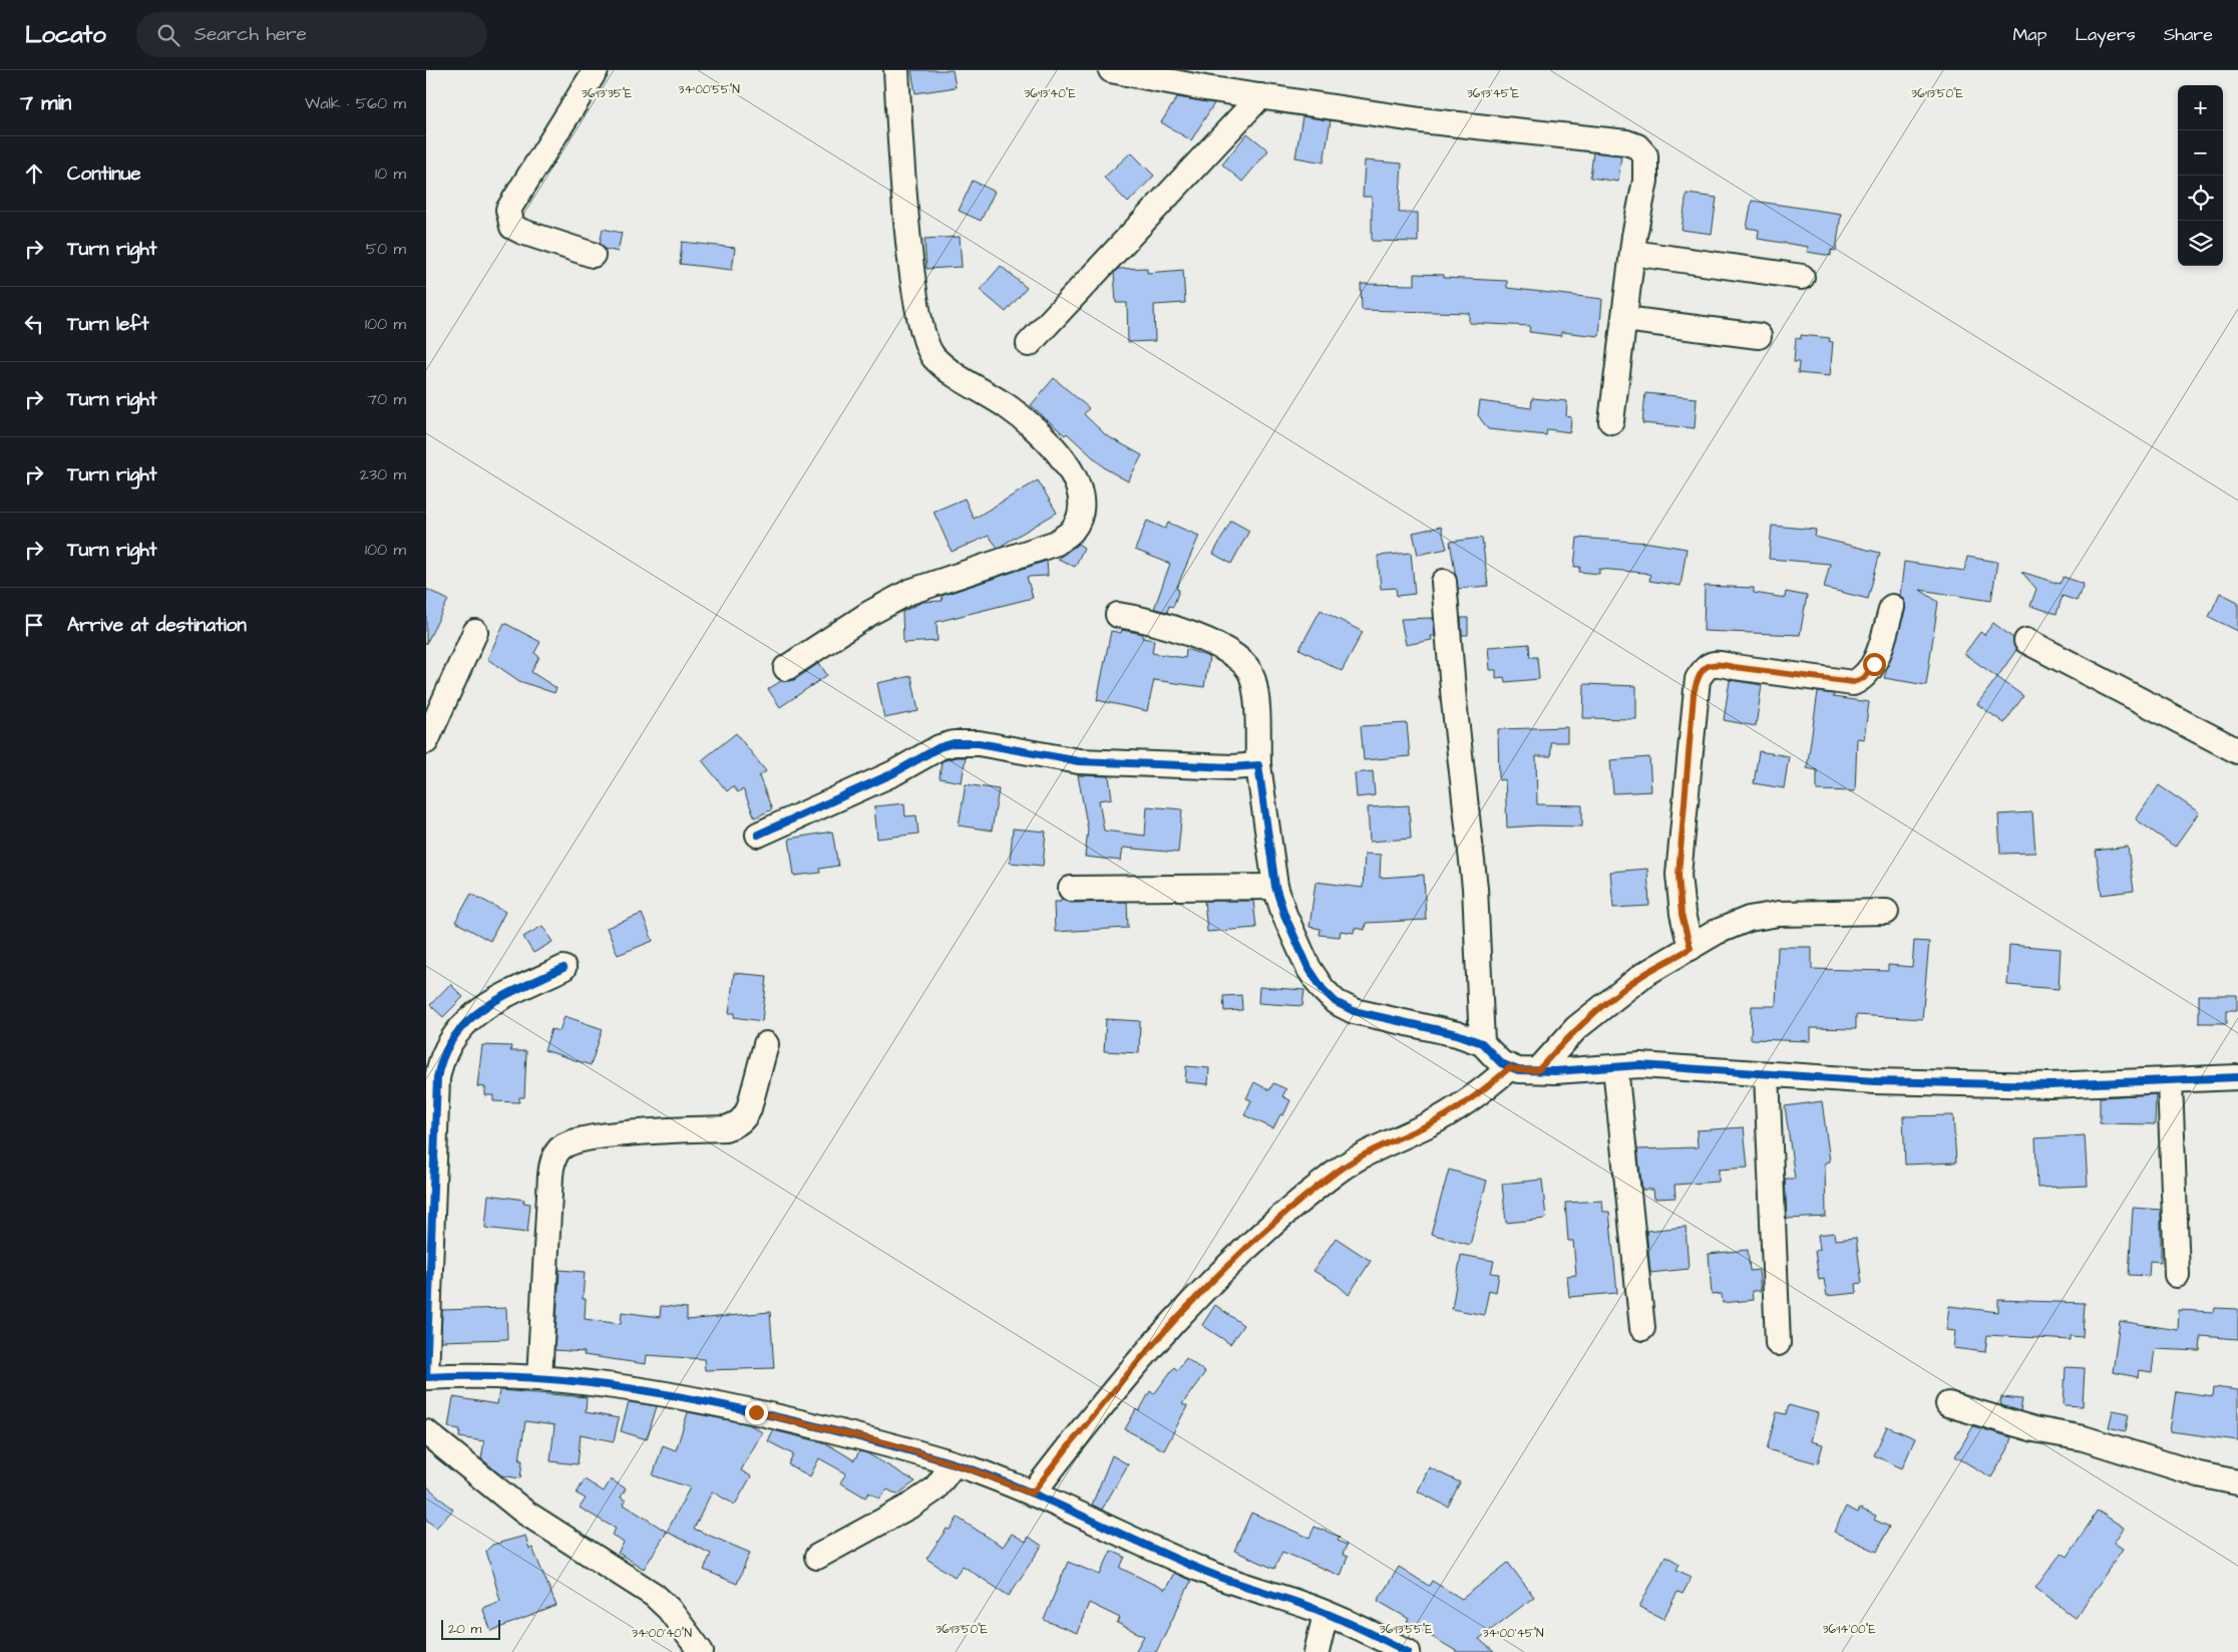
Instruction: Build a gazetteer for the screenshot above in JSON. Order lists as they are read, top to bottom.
{
  "scale_bar": "20 m",
  "page": {
    "header": "Locato",
    "search": "Search here",
    "nav": ["Map", "Layers", "Share"],
    "heading": ["7 min", "Walk · 560 m"],
    "map_buttons": ["+", "−"],
    "list": [
      ["Continue", "10 m"],
      ["Turn right", "50 m"],
      ["Turn left", "100 m"],
      ["Turn right", "70 m"],
      ["Turn right", "230 m"],
      ["Turn right", "100 m"],
      "Arrive at destination"
    ],
    "scale": "20 m"
  },
  "coordinates": [
    "34°00'55\"N",
    "36°13'50\"E",
    "36°13'35\"E",
    "36°13'40\"E",
    "36°13'45\"E",
    "36°13'55\"E",
    "36°14'00\"E",
    "34°00'40\"N",
    "34°00'45\"N"
  ]
}
